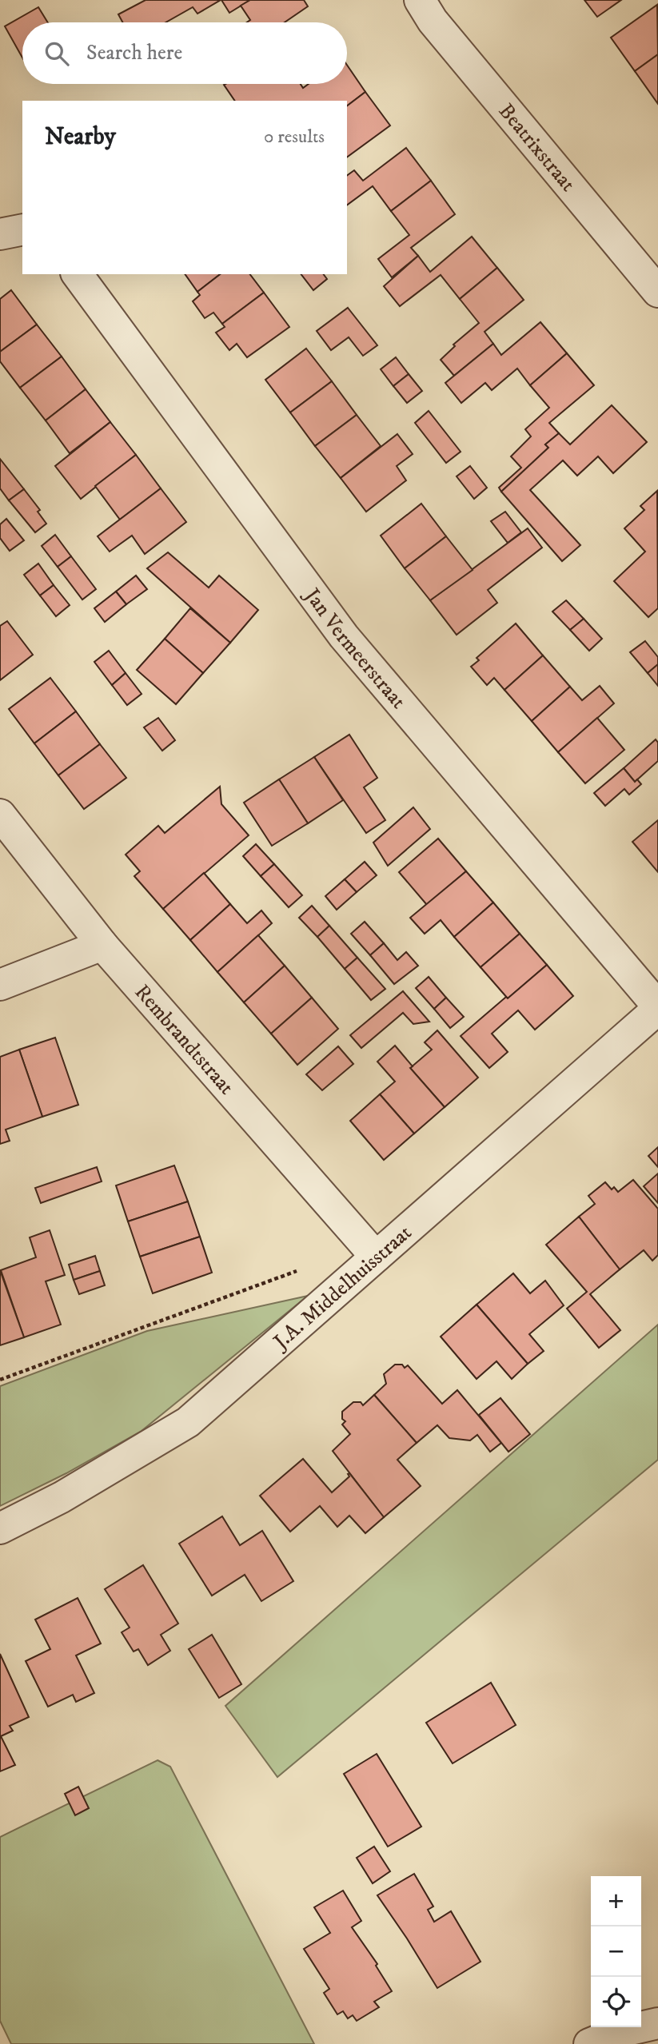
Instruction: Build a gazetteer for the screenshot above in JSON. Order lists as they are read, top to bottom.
{
  "streets": {
    "street": [
      "Beatrixstraat",
      "Jan Vermeerstraat",
      "Rembrandtstraat",
      "J.A. Middelhuisstraat"
    ]
  },
  "crossings": [
    ["Jan Vermeerstraat", "J.A. Middelhuisstraat"],
    ["Rembrandtstraat", "J.A. Middelhuisstraat"]
  ],
  "page": {
    "search": "Search here",
    "heading": ["Nearby", "0 results"],
    "map_buttons": ["+", "−"]
  }
}
